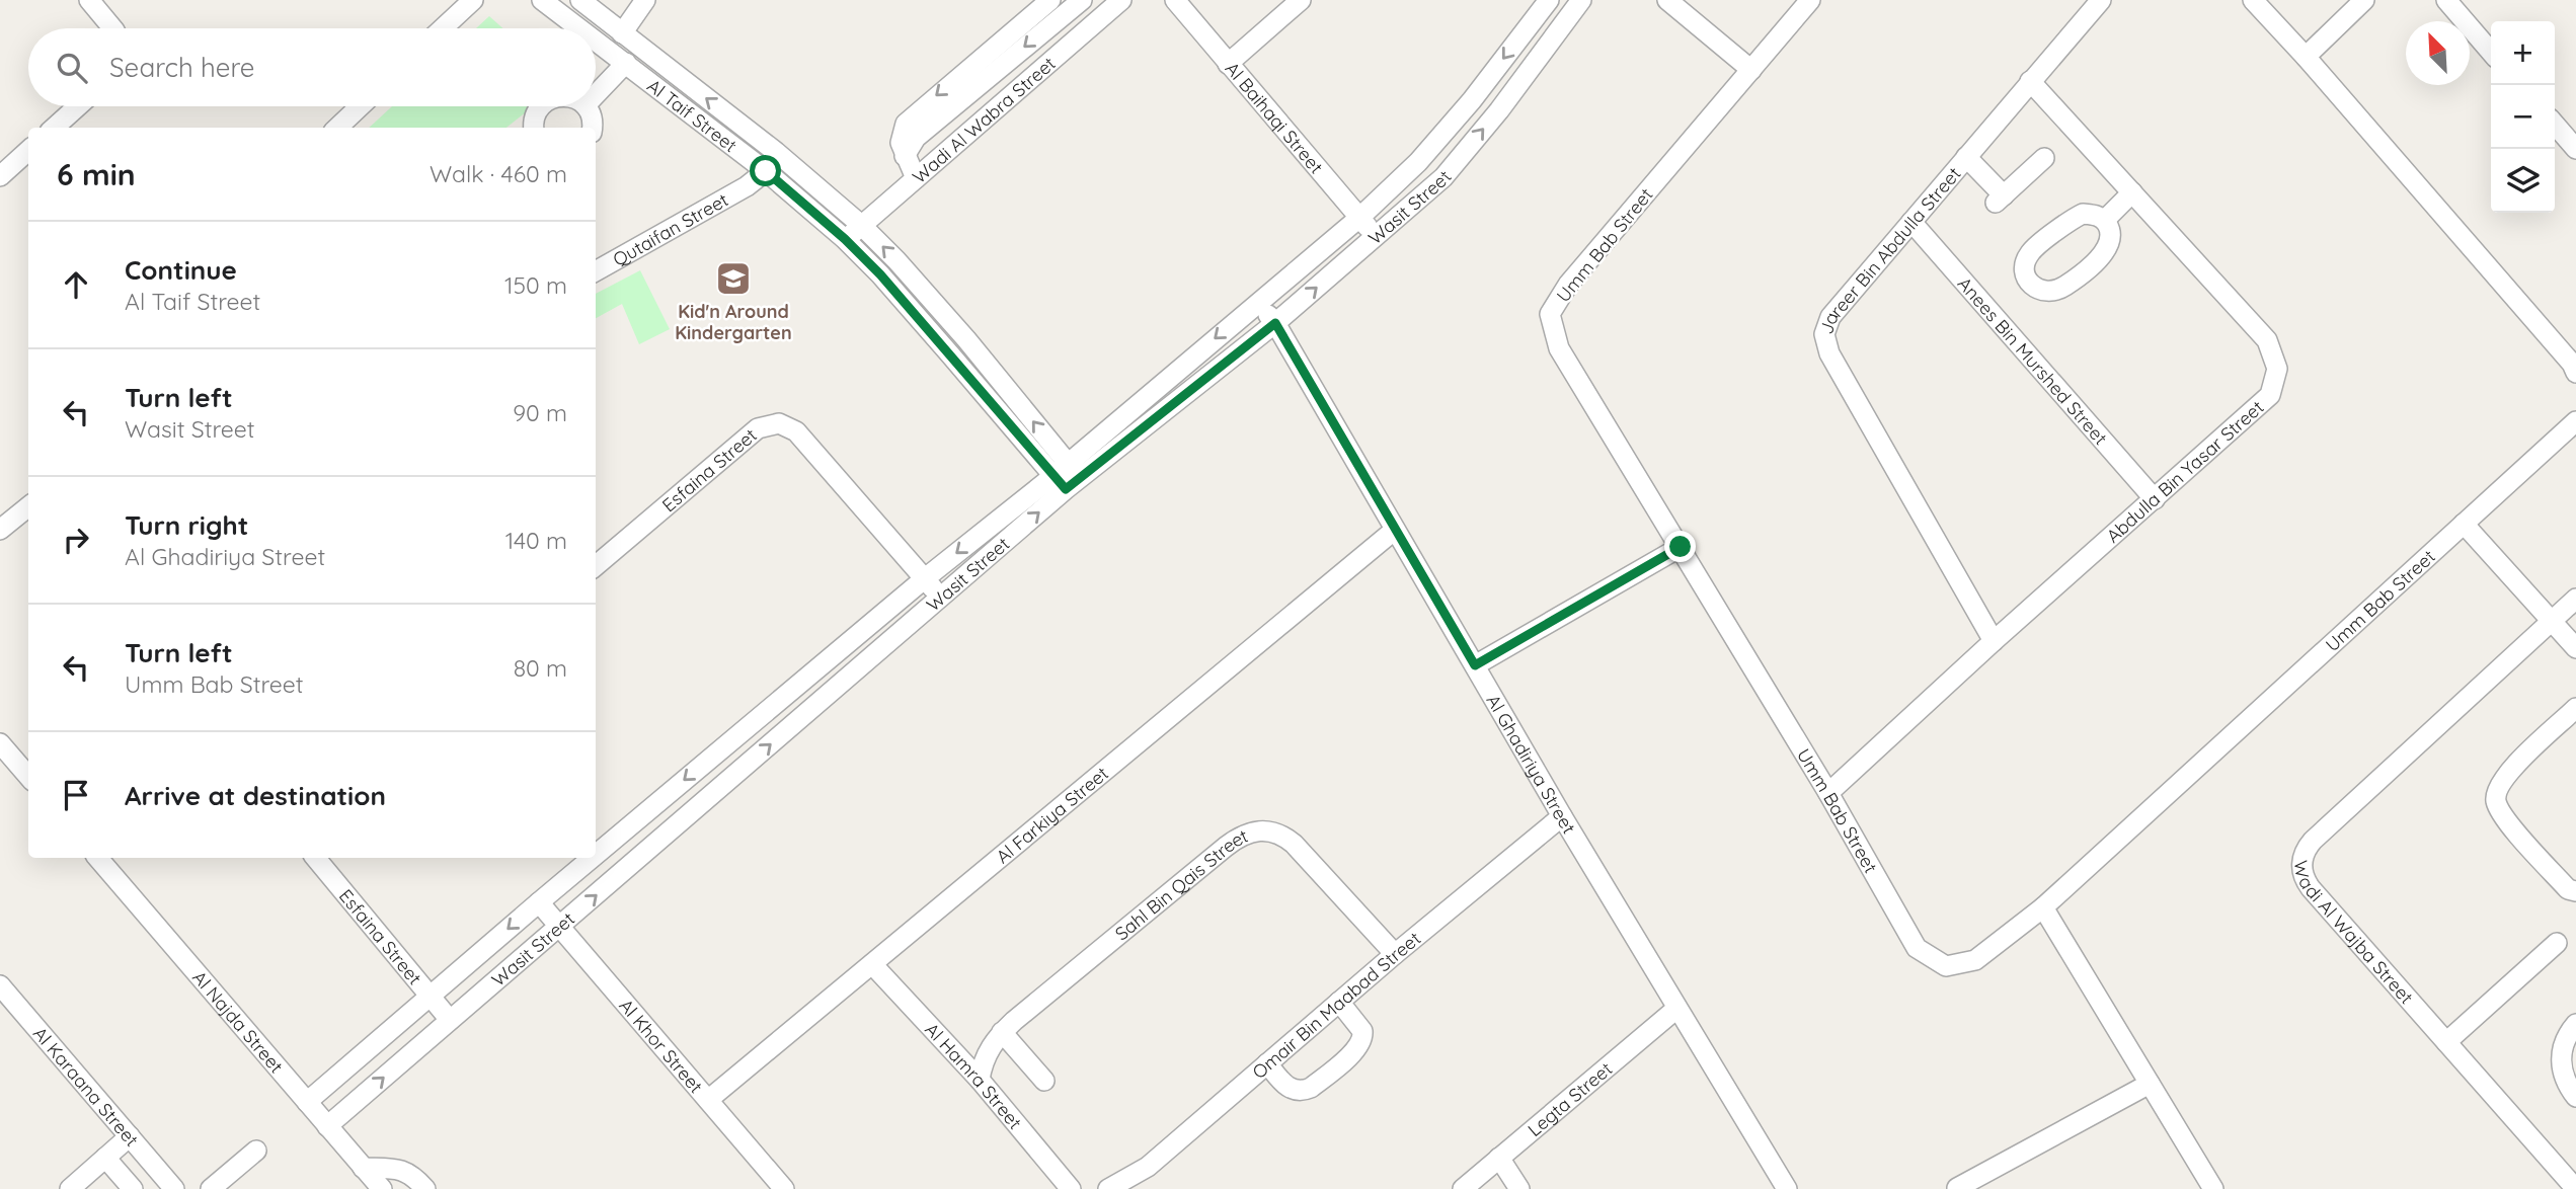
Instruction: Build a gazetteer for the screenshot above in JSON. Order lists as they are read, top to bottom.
{
  "streets": {
    "street": [
      "Al Taif Street",
      "Al Baihaqi Street",
      "Wadi Al Wabra Street",
      "Wasit Street",
      "Qutaifan Street",
      "Umm Bab Street",
      "Jareer Bin Abdulla Street",
      "Anees Bin Murshed Street",
      "Esfaina Street",
      "Abdulla Bin Yasar Street",
      "Al Ghadiriya Street",
      "Al Farkiya Street",
      "Sahl Bin Qais Street",
      "Wadi Al Wajba Street",
      "Omair Bin Maabad Street",
      "Al Najda Street",
      "Al Khor Street",
      "Al Hamra Street",
      "Al Karaana Street",
      "Legta Street"
    ]
  },
  "crossings": [
    ["Al Taif Street", "Wadi Al Wabra Street"],
    ["Al Taif Street", "Wasit Street"],
    ["Al Taif Street", "Qutaifan Street"],
    ["Al Baihaqi Street", "Wasit Street"],
    ["Wasit Street", "Esfaina Street"],
    ["Wasit Street", "Al Ghadiriya Street"],
    ["Wasit Street", "Al Najda Street"],
    ["Wasit Street", "Al Khor Street"],
    ["Umm Bab Street", "Abdulla Bin Yasar Street"],
    ["Jareer Bin Abdulla Street", "Anees Bin Murshed Street"],
    ["Jareer Bin Abdulla Street", "Abdulla Bin Yasar Street"],
    ["Anees Bin Murshed Street", "Abdulla Bin Yasar Street"],
    ["Al Ghadiriya Street", "Al Farkiya Street"],
    ["Al Ghadiriya Street", "Omair Bin Maabad Street"],
    ["Al Ghadiriya Street", "Legta Street"],
    ["Al Farkiya Street", "Al Khor Street"],
    ["Al Farkiya Street", "Al Hamra Street"],
    ["Sahl Bin Qais Street", "Omair Bin Maabad Street"],
    ["Sahl Bin Qais Street", "Al Hamra Street"]
  ],
  "places": {
    "school or university": ["Kid'n Around Kindergarten"]
  },
  "north": "top left",
  "page": {
    "map_buttons": ["+", "−"],
    "search": "Search here",
    "heading": ["6 min", "Walk · 460 m"],
    "list": [
      ["Continue", "Al Taif Street", "150 m"],
      ["Turn left", "Wasit Street", "90 m"],
      ["Turn right", "Al Ghadiriya Street", "140 m"],
      ["Turn left", "Umm Bab Street", "80 m"],
      "Arrive at destination"
    ]
  }
}
